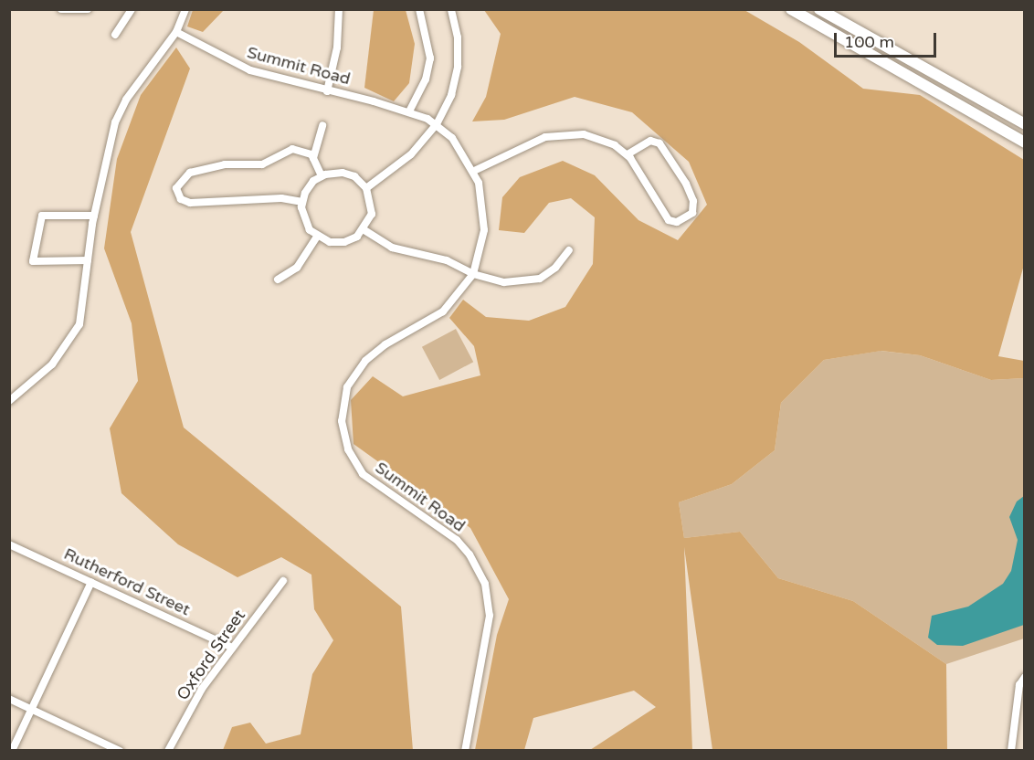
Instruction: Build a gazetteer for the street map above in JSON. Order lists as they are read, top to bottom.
{
  "streets": {
    "street": ["Summit Road", "Rutherford Street", "Oxford Street"]
  },
  "crossings": [
    ["Rutherford Street", "Oxford Street"]
  ],
  "scale_bar": "100 m"
}
